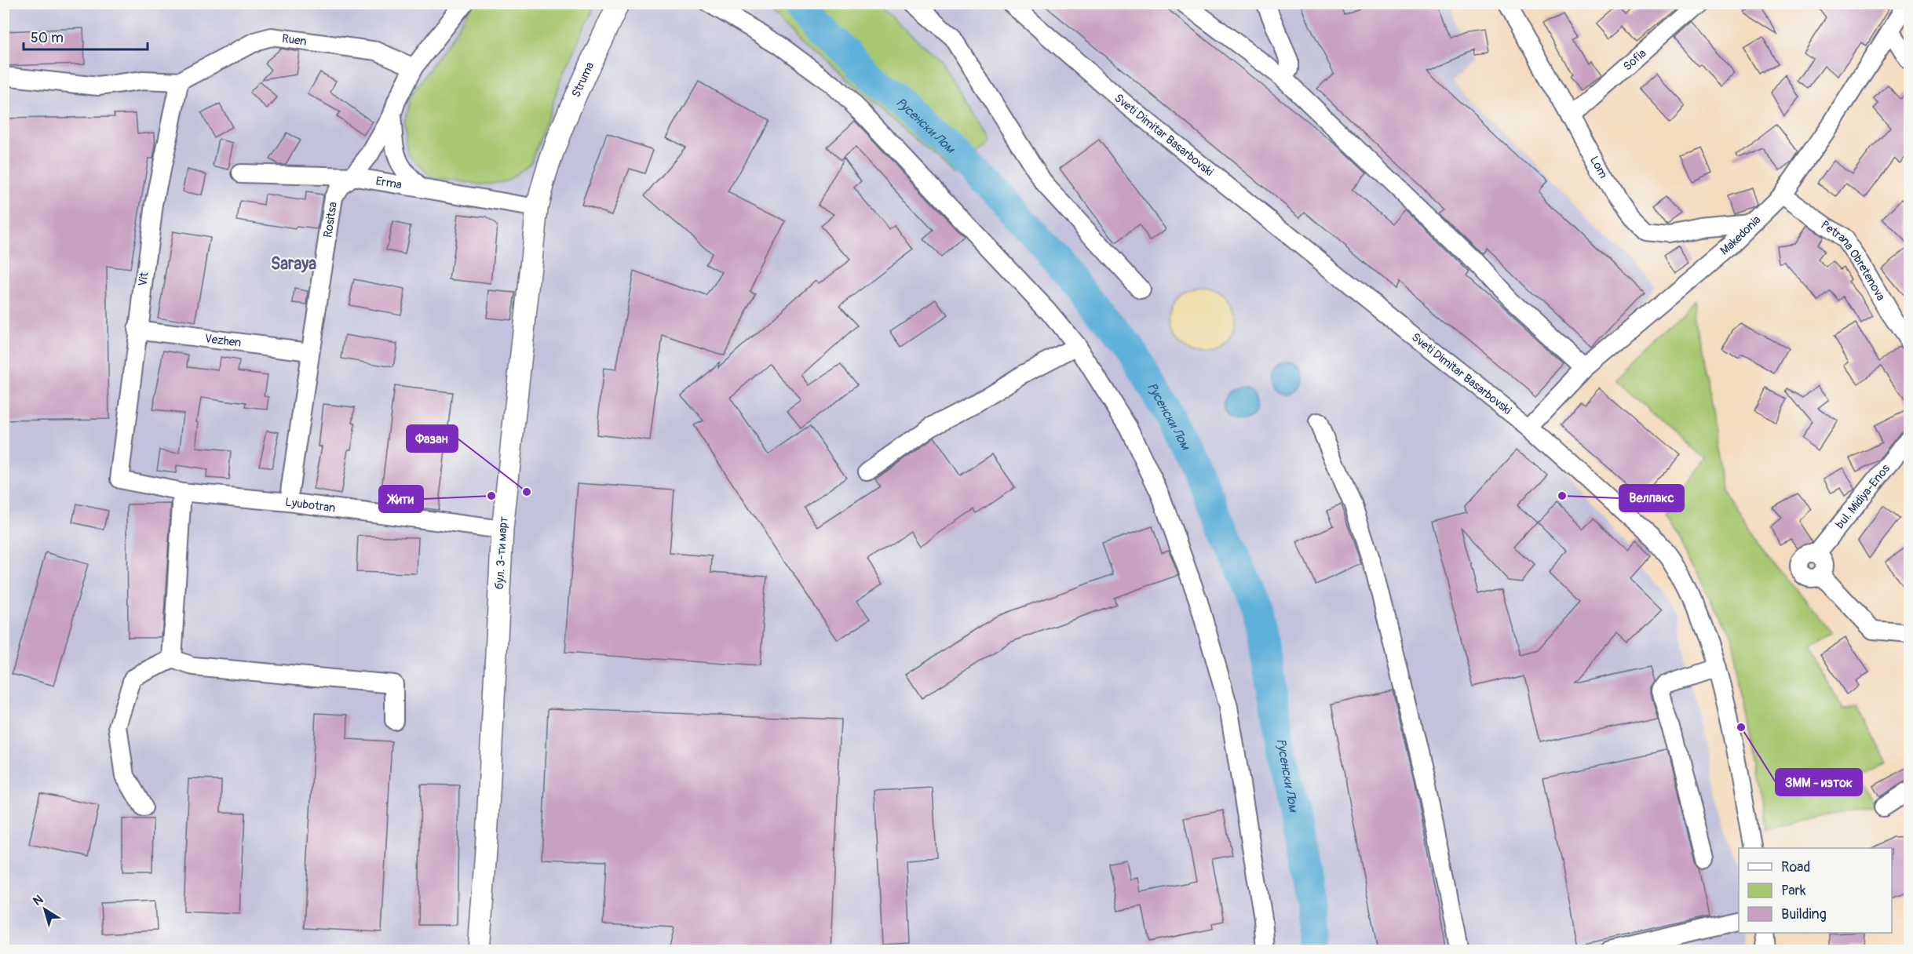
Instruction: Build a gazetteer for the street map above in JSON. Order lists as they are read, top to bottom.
{
  "streets": {
    "main road": ["Struma", "бул. 3-ти март"],
    "street": [
      "Ruen",
      "Sofia",
      "Sveti Dimitar Basarbovski",
      "Lom",
      "Erma",
      "Rositsa",
      "Makedonia",
      "Petrana Obretenova",
      "Vit",
      "Vezhen",
      "bul. Midiya-Enos",
      "Lyubotran"
    ]
  },
  "crossings": [
    ["Ruen", "Rositsa"],
    ["Ruen", "Vit"],
    ["Sofia", "Lom"],
    ["Struma", "бул. 3-ти март"],
    ["Sveti Dimitar Basarbovski", "Makedonia"],
    ["Lom", "Makedonia"],
    ["Erma", "Rositsa"],
    ["Erma", "бул. 3-ти март"],
    ["Rositsa", "Vezhen"],
    ["Rositsa", "Lyubotran"],
    ["Makedonia", "Petrana Obretenova"],
    ["Vit", "Vezhen"],
    ["Vit", "Lyubotran"],
    ["Lyubotran", "бул. 3-ти март"]
  ],
  "districts": ["Saraya"],
  "water": ["Русенски Лом"],
  "places": [
    "Фазан",
    "Жити",
    "Велпакс",
    "ЗММ - изток"
  ],
  "legend": ["Road", "Park", "Building"],
  "scale_bar": "50 m",
  "north": "top left"
}
